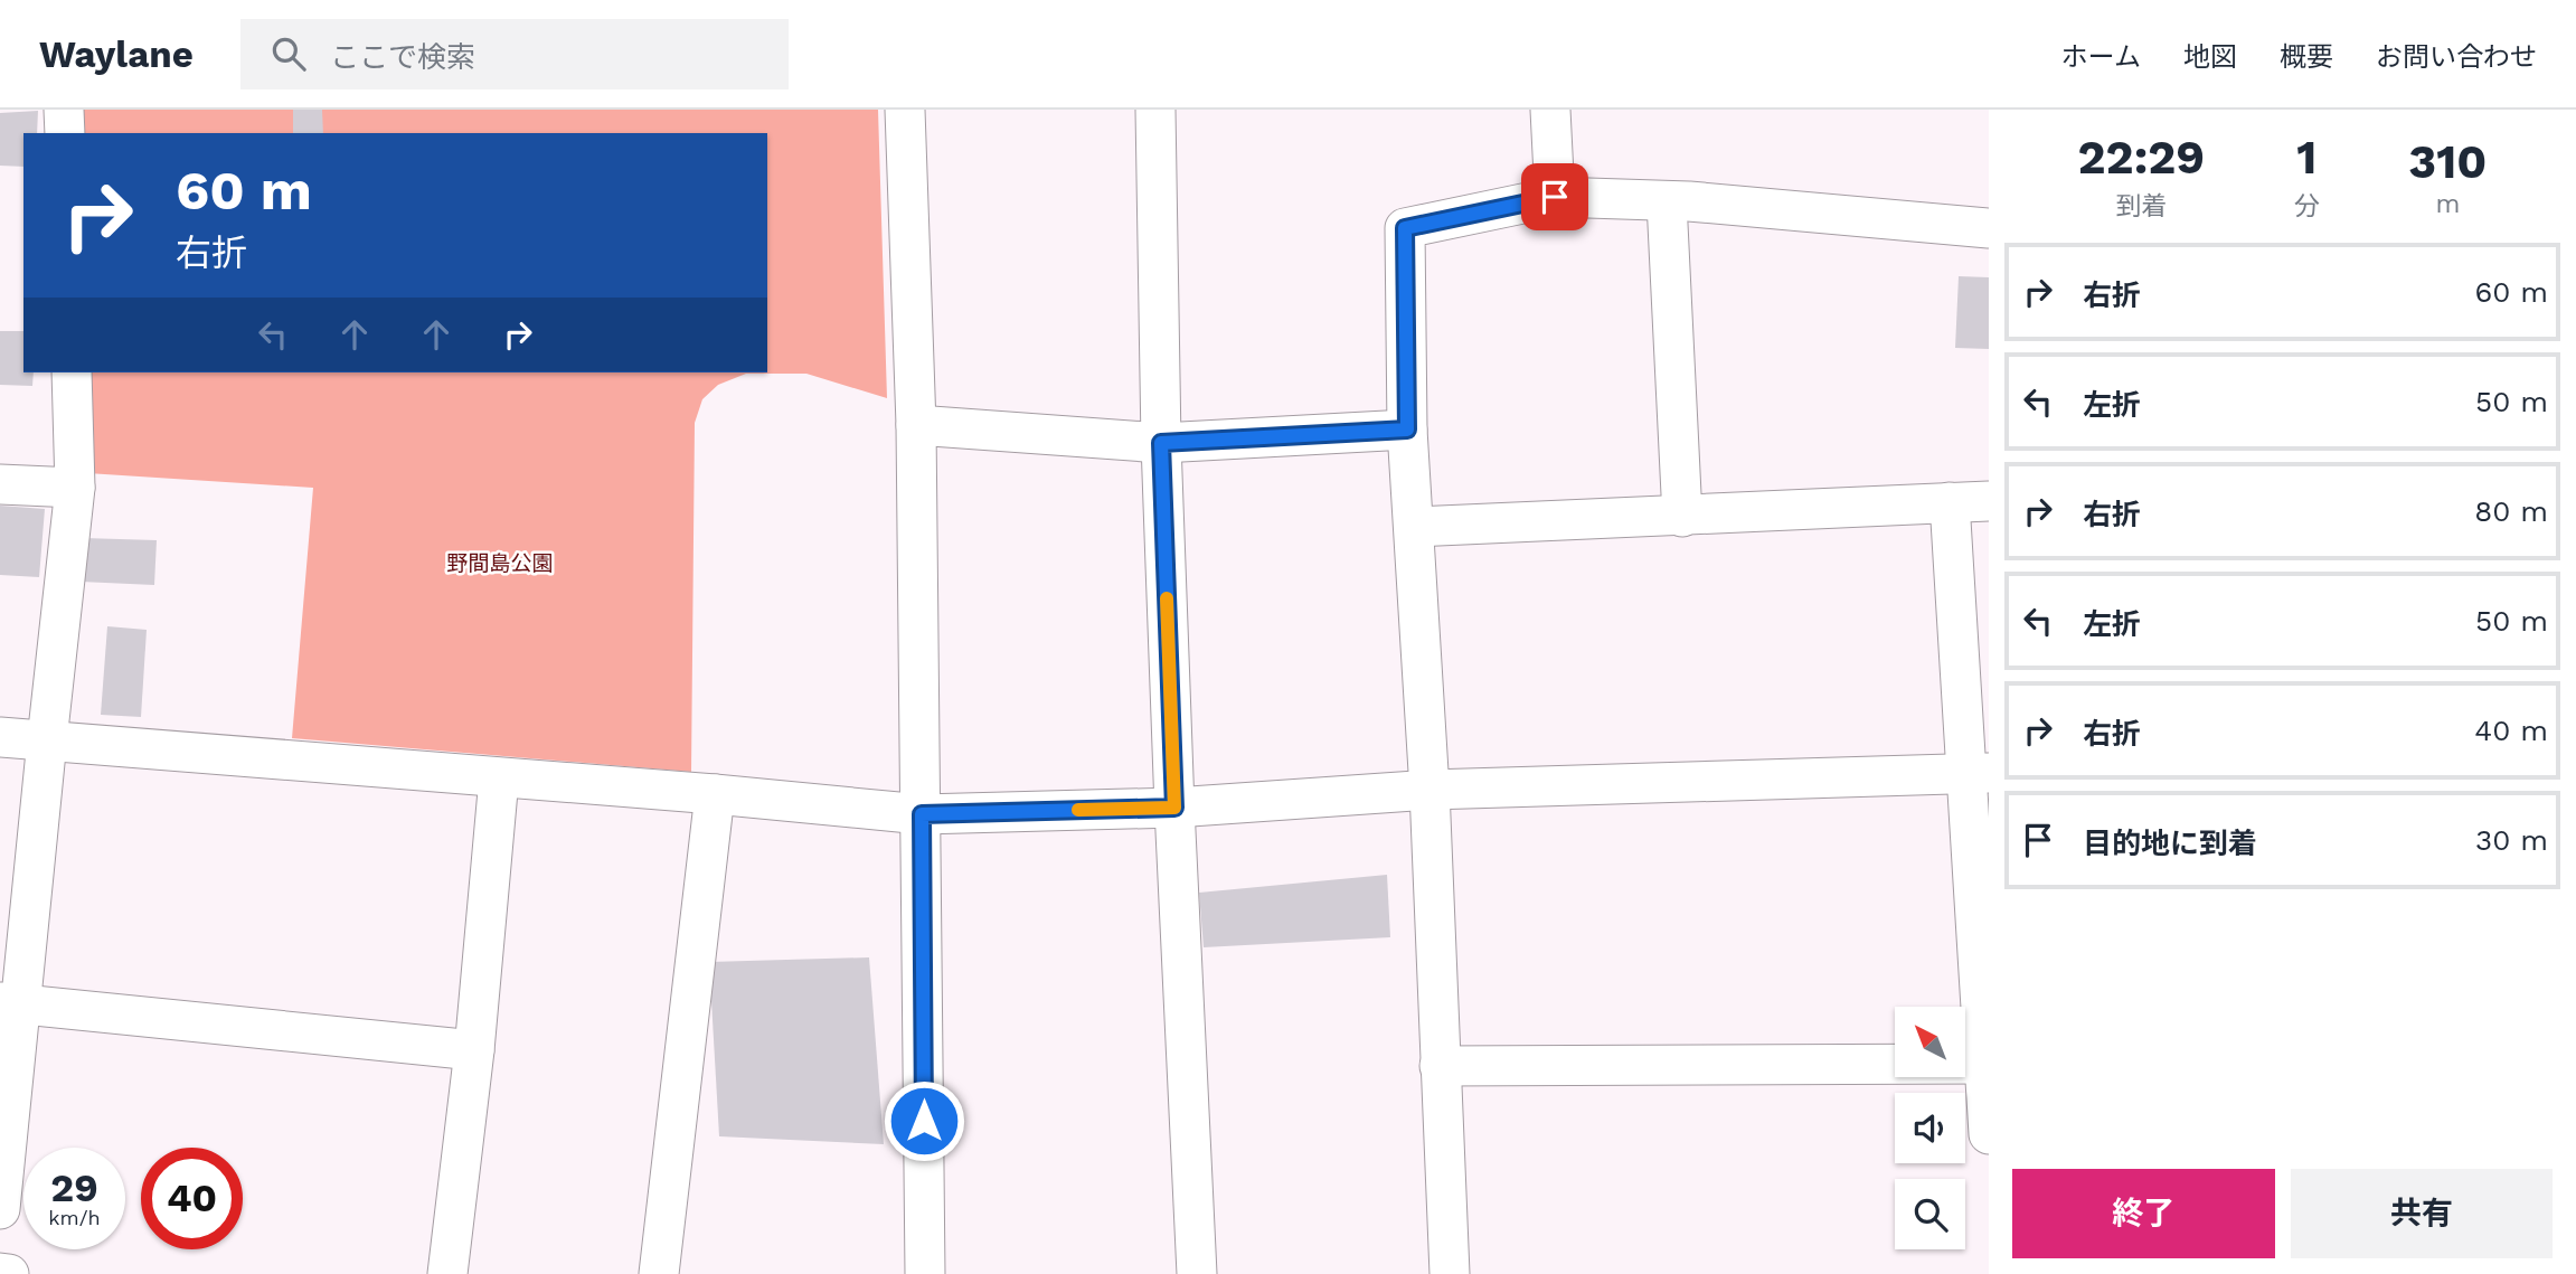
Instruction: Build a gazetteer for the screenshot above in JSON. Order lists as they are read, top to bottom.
{
  "parks": ["野間島公園"],
  "north": "top left",
  "page": {
    "header": "Waylane",
    "search": "ここで検索",
    "nav": [
      "ホーム",
      "地図",
      "概要",
      "お問い合わせ"
    ],
    "eta": [
      "22:29",
      "到着",
      "1",
      "分",
      "310",
      "m"
    ],
    "turn": ["60 m", "右折"],
    "list": [
      {
        "name": "右折",
        "value": "60 m"
      },
      {
        "name": "左折",
        "value": "50 m"
      },
      {
        "name": "右折",
        "value": "80 m"
      },
      {
        "name": "左折",
        "value": "50 m"
      },
      {
        "name": "右折",
        "value": "40 m"
      },
      {
        "name": "目的地に到着",
        "value": "30 m"
      }
    ],
    "speed": "29 km/h",
    "limit": "40",
    "buttons": ["終了", "共有"]
  }
}
